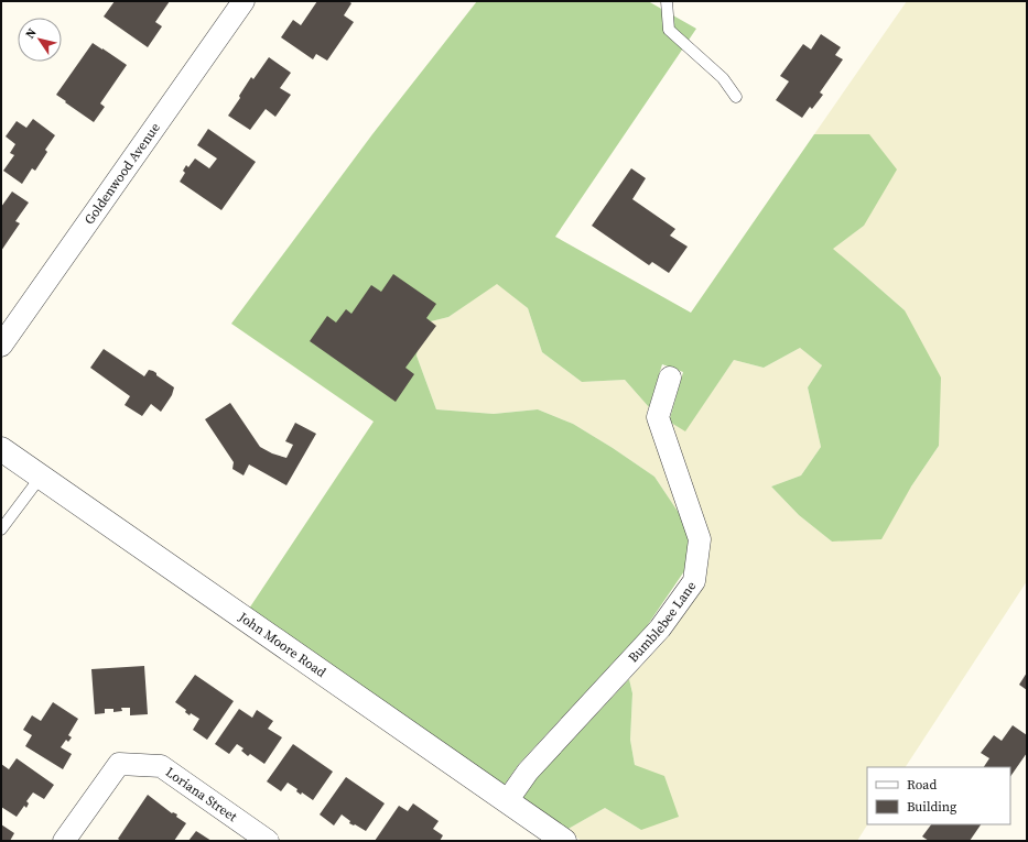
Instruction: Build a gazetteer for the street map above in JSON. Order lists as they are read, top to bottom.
{
  "streets": {
    "street": [
      "Goldenwood Avenue",
      "Bumblebee Lane",
      "John Moore Road",
      "Loriana Street"
    ]
  },
  "crossings": [
    ["Bumblebee Lane", "John Moore Road"]
  ],
  "legend": ["Road", "Building"],
  "north": "top left"
}
